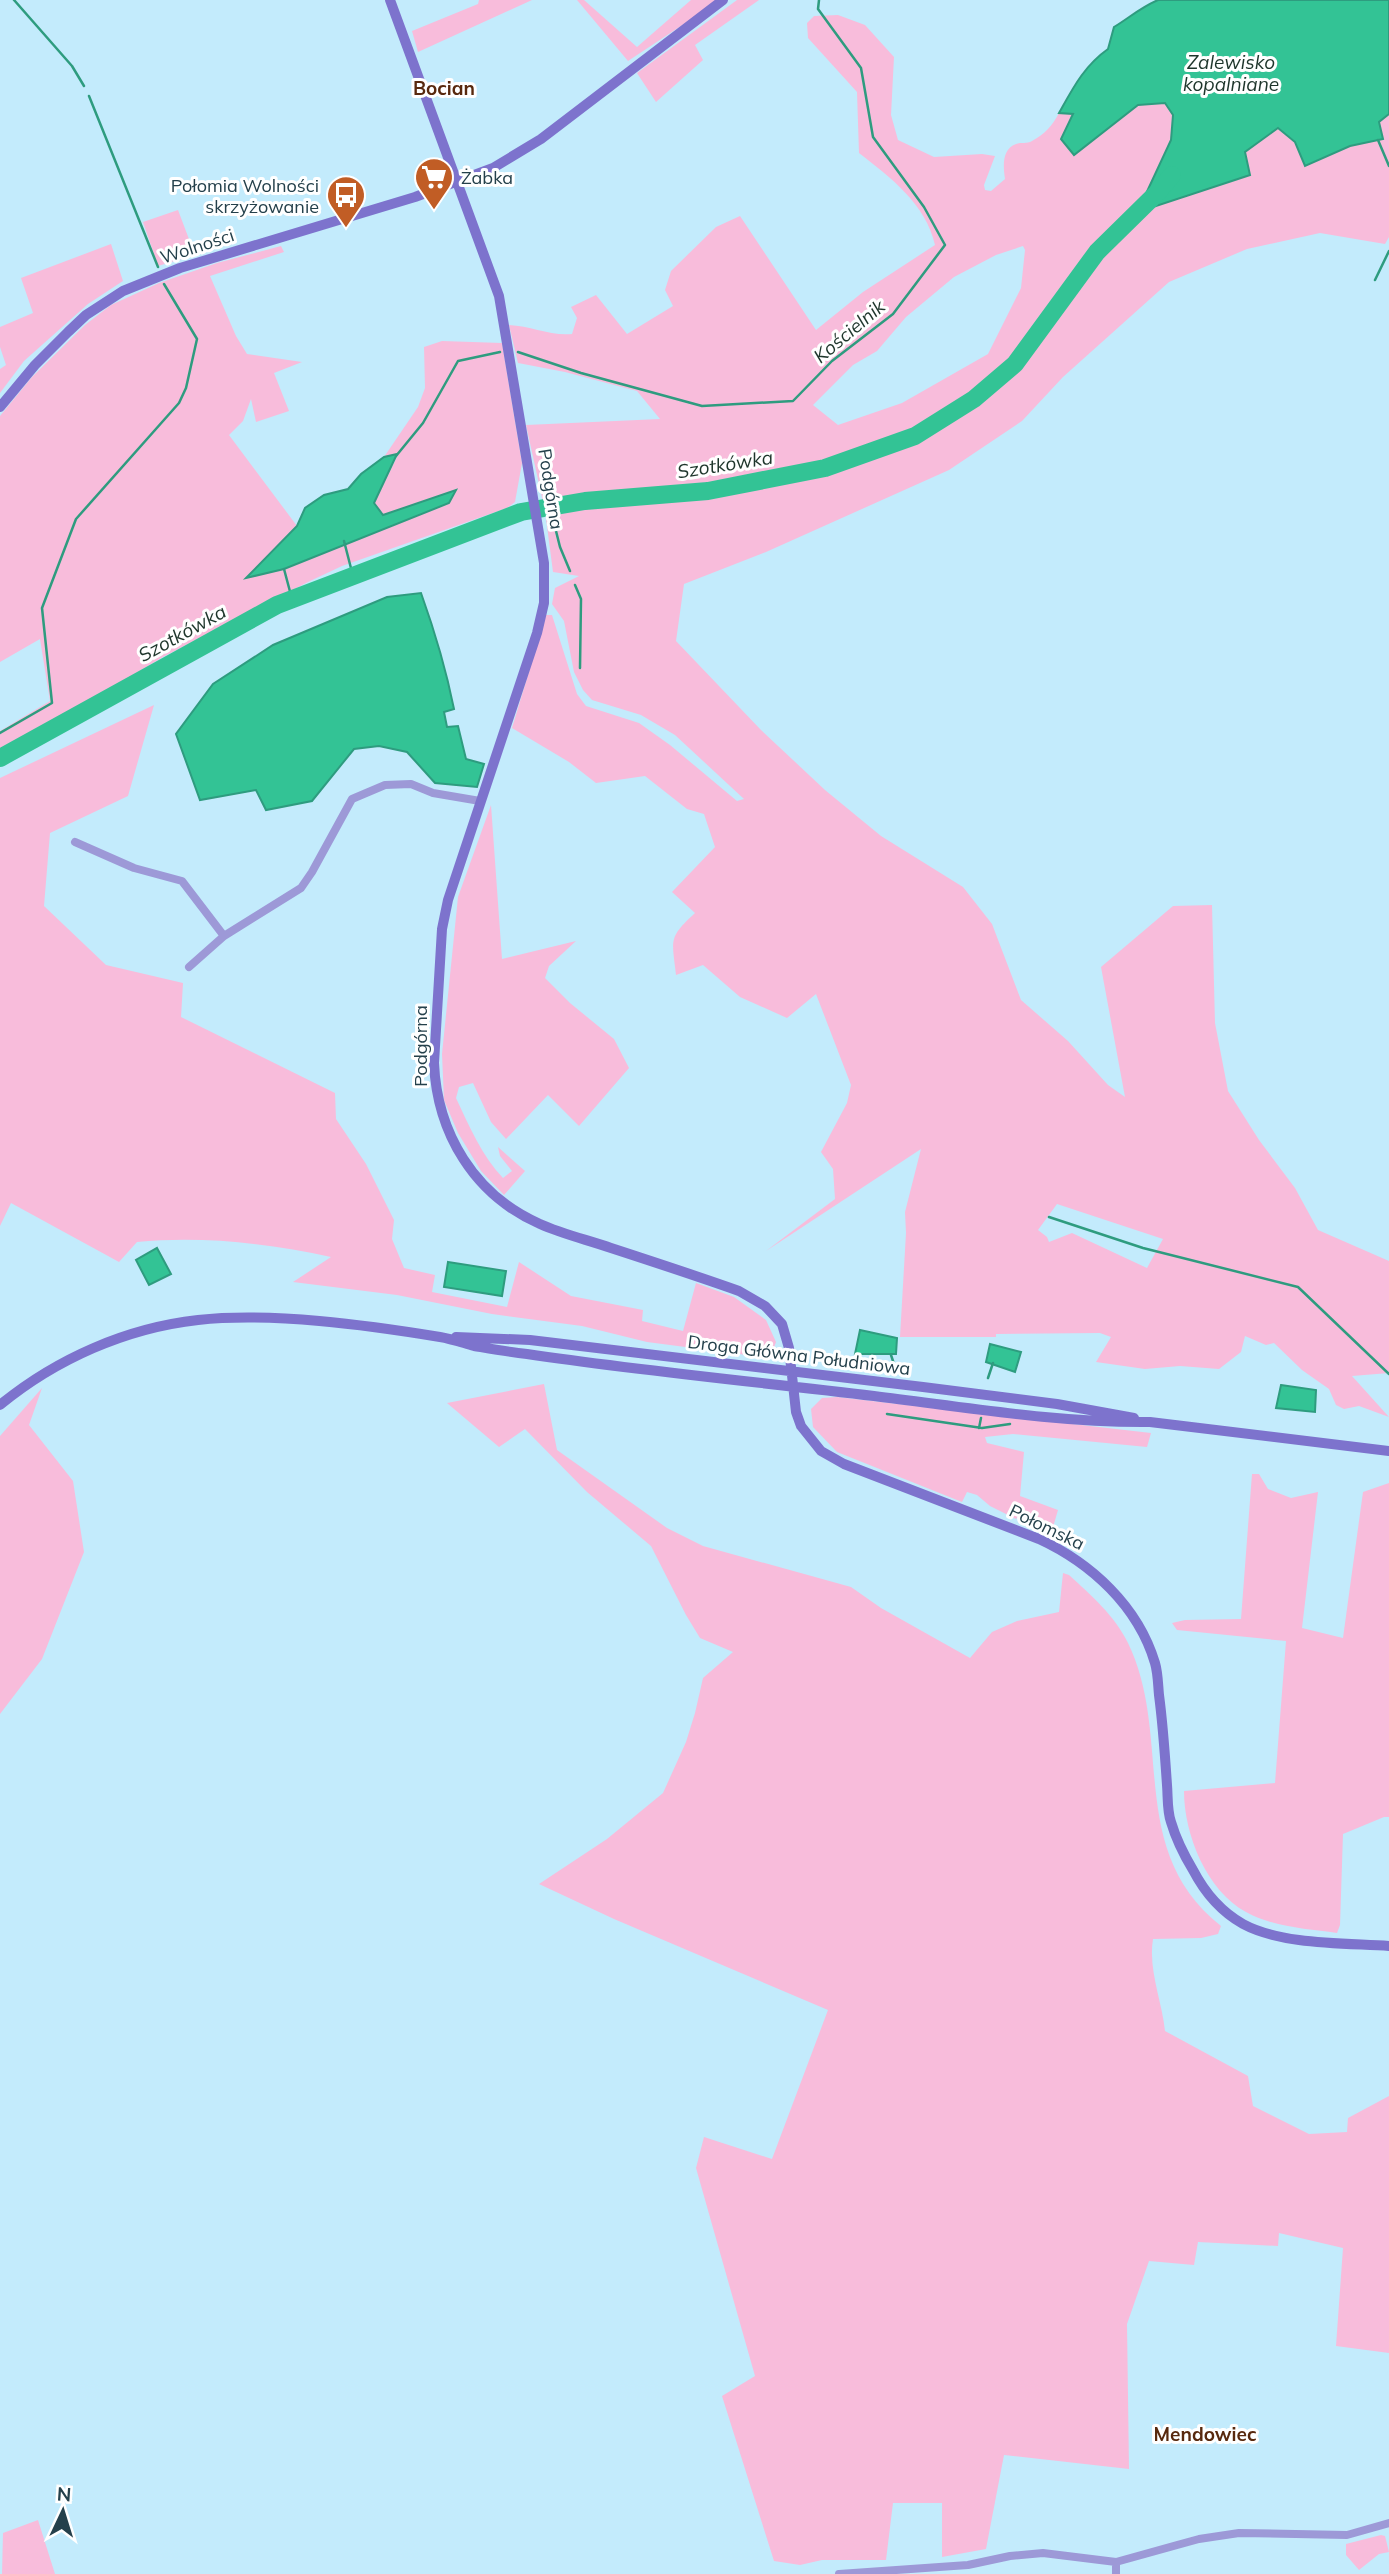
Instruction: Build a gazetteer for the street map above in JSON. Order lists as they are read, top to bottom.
{
  "streets": {
    "main road": [
      "Wolności",
      "Podgórna",
      "Droga Główna Południowa",
      "Połomska"
    ]
  },
  "crossings": [
    ["Wolności", "Podgórna"],
    ["Podgórna", "Połomska"],
    ["Droga Główna Południowa", "Połomska"]
  ],
  "districts": ["Bocian", "Mendowiec"],
  "water": ["Zalewisko kopalniane", "Kościelnik", "Szotkówka"],
  "places": {
    "supermarket": ["Żabka"],
    "bus stop": ["Połomia Wolności skrzyżowanie"]
  },
  "north": "top"
}
